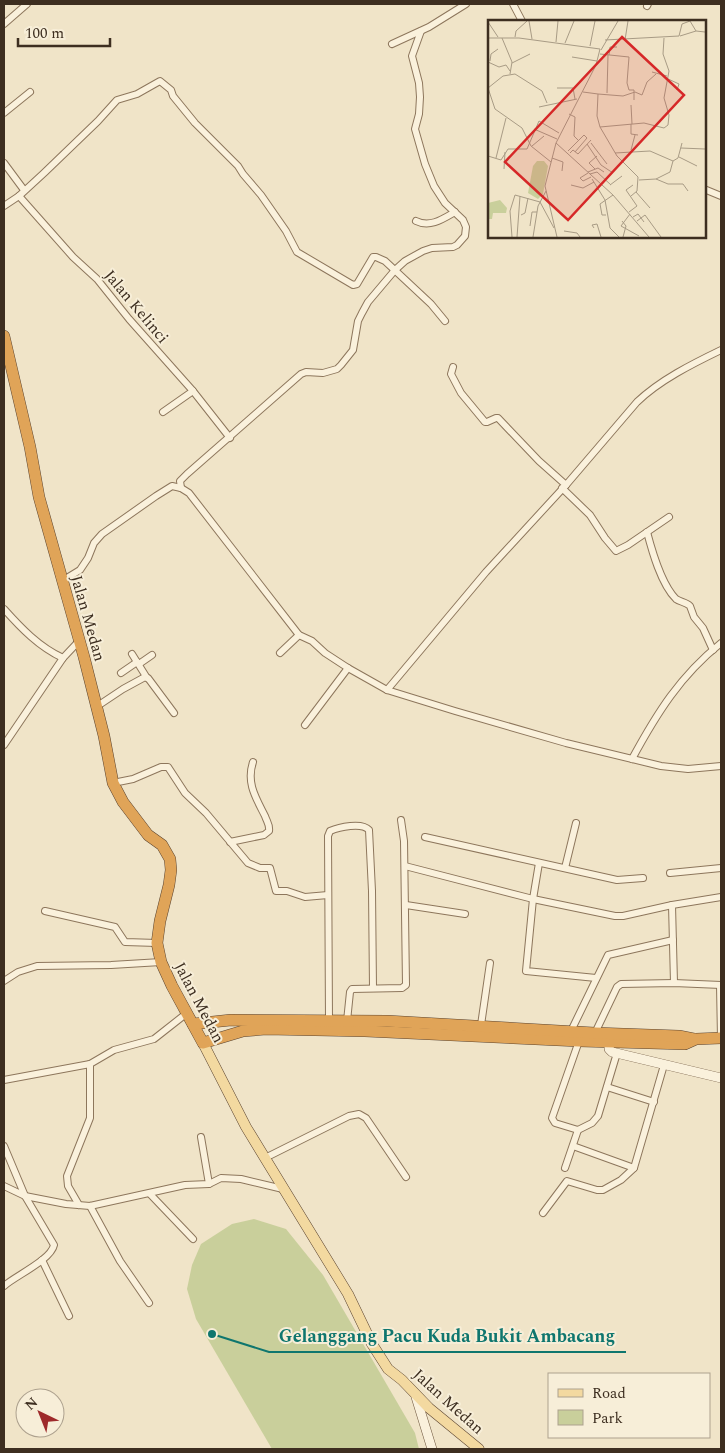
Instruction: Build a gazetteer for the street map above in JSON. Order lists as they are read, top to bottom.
{
  "streets": {
    "highway": ["Jalan Medan"],
    "street": ["Jalan Kelinci"]
  },
  "places": ["Gelanggang Pacu Kuda Bukit Ambacang"],
  "legend": ["Road", "Park"],
  "scale_bar": "100 m",
  "north": "top left"
}
